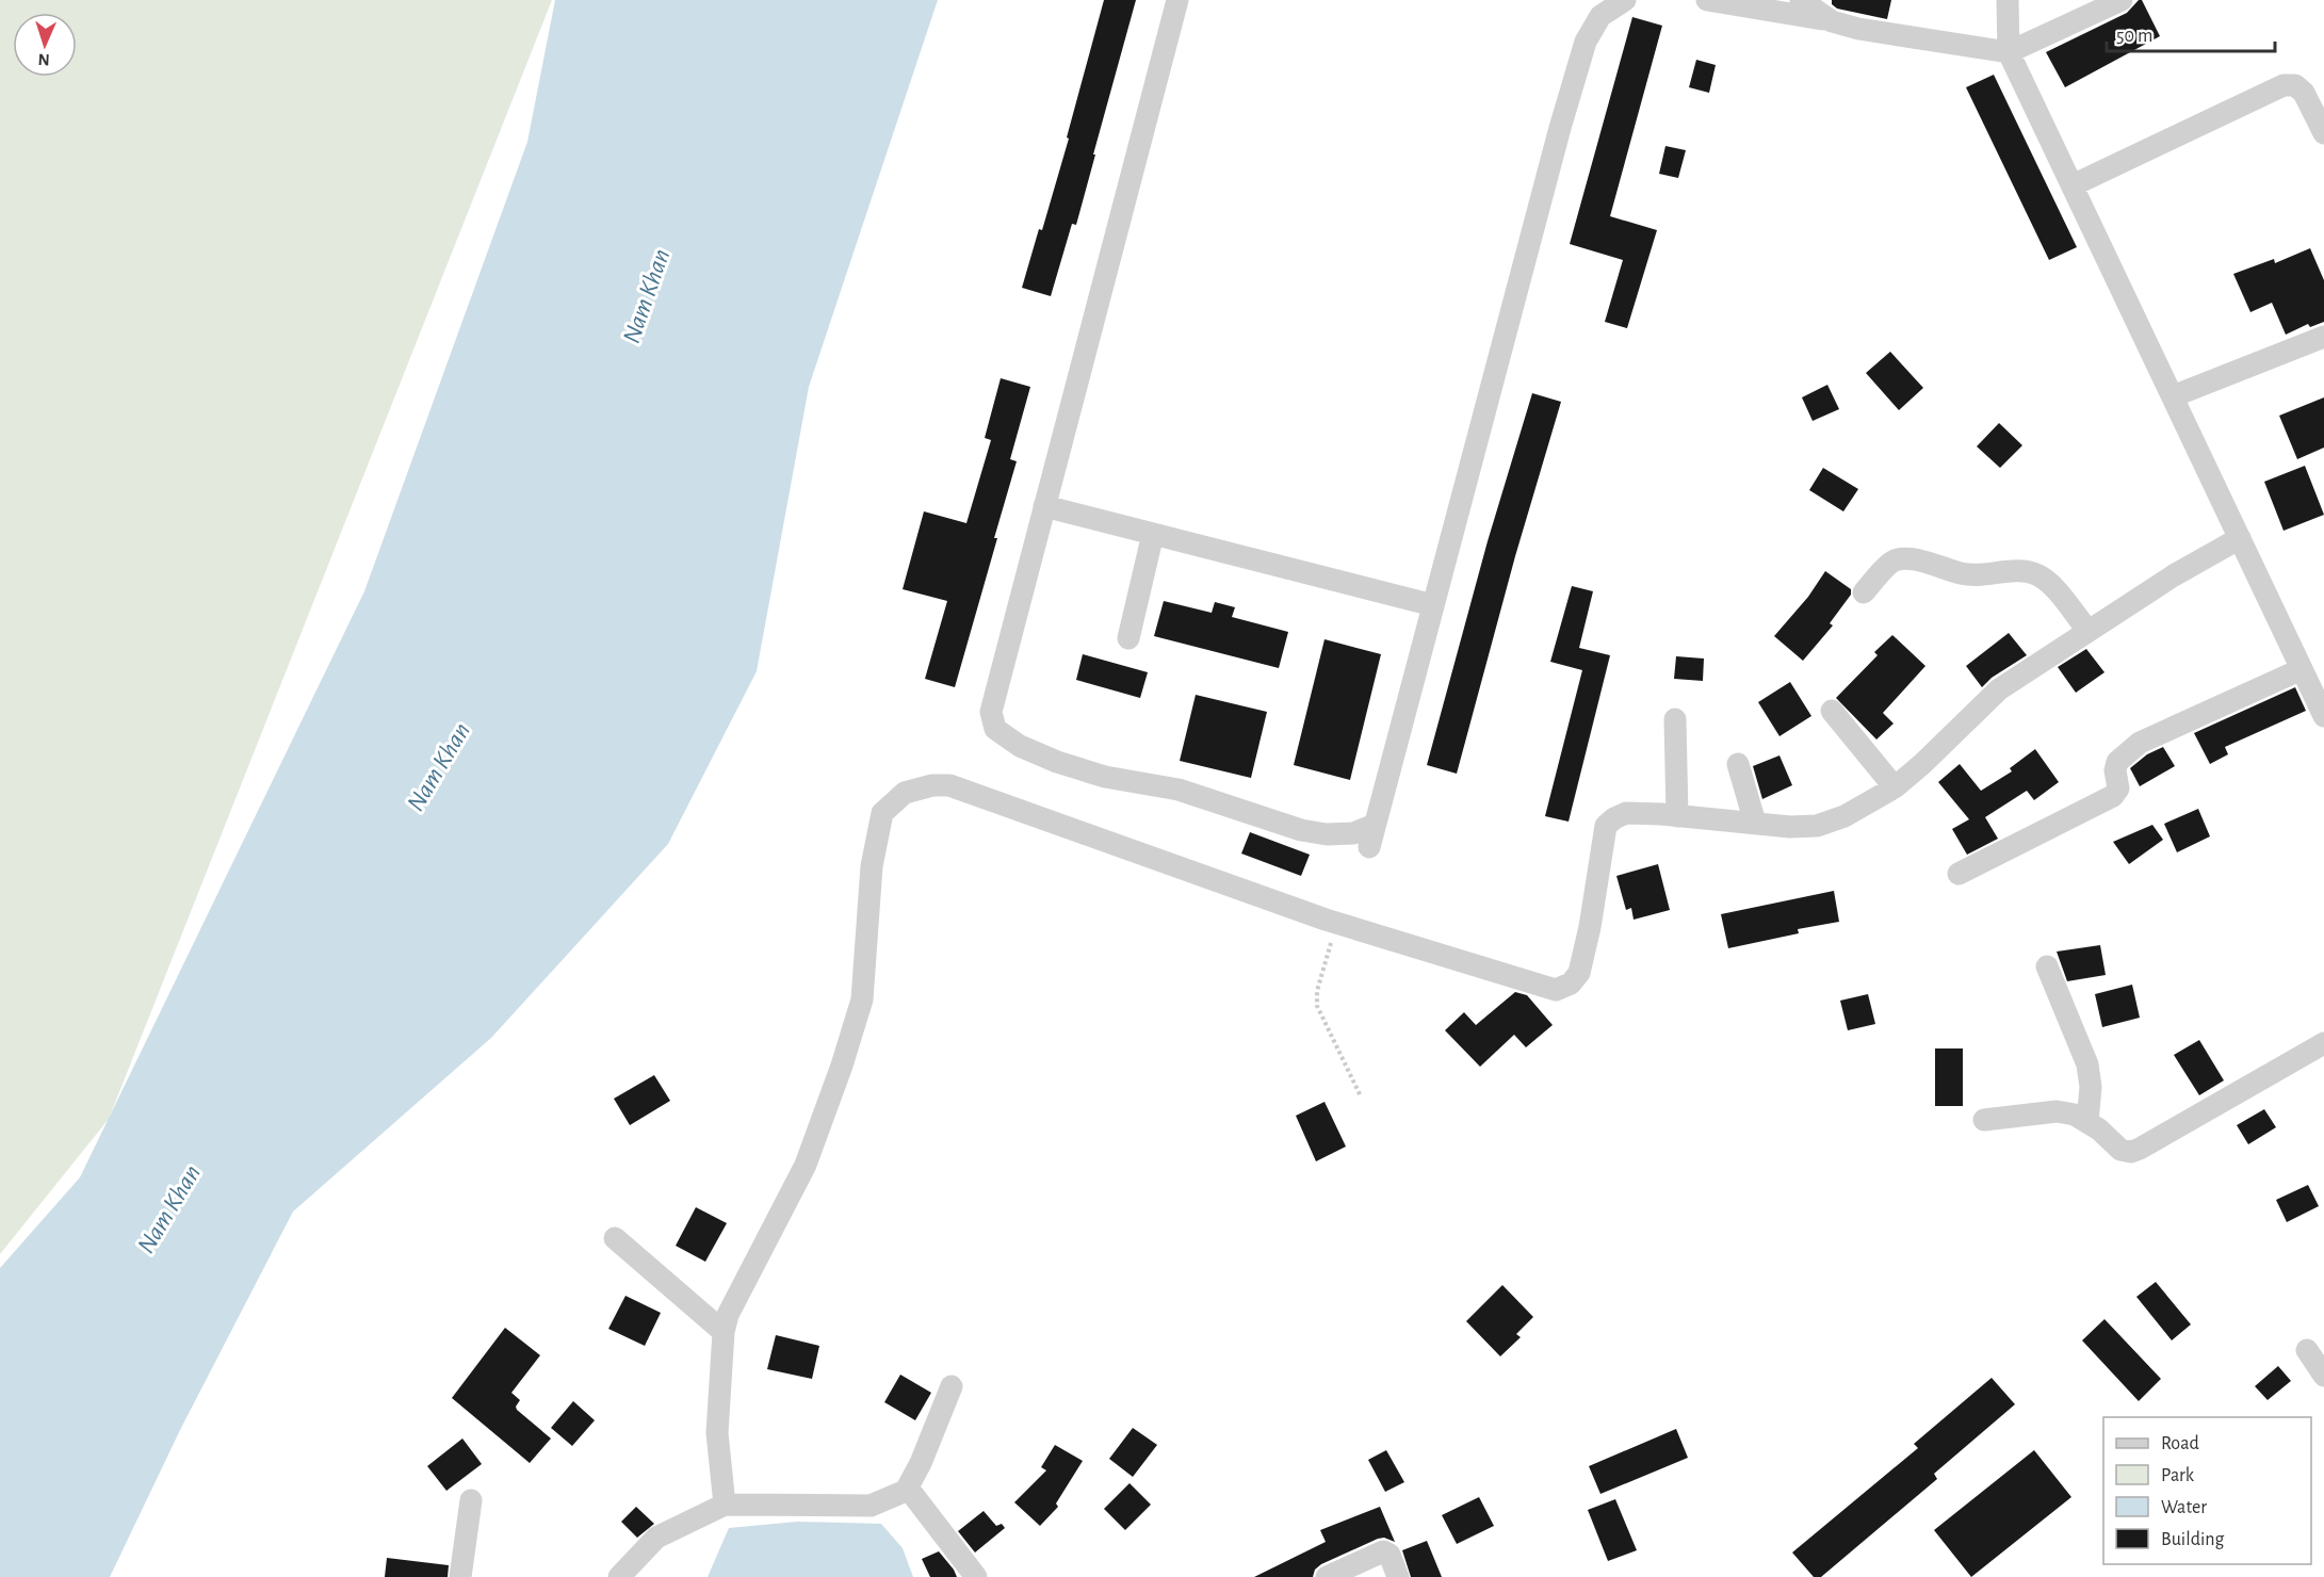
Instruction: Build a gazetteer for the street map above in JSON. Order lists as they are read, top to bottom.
{
  "water": ["Nam Khan"],
  "legend": [
    "Road",
    "Park",
    "Water",
    "Building"
  ],
  "scale_bar": "50 m",
  "north": "bottom"
}
